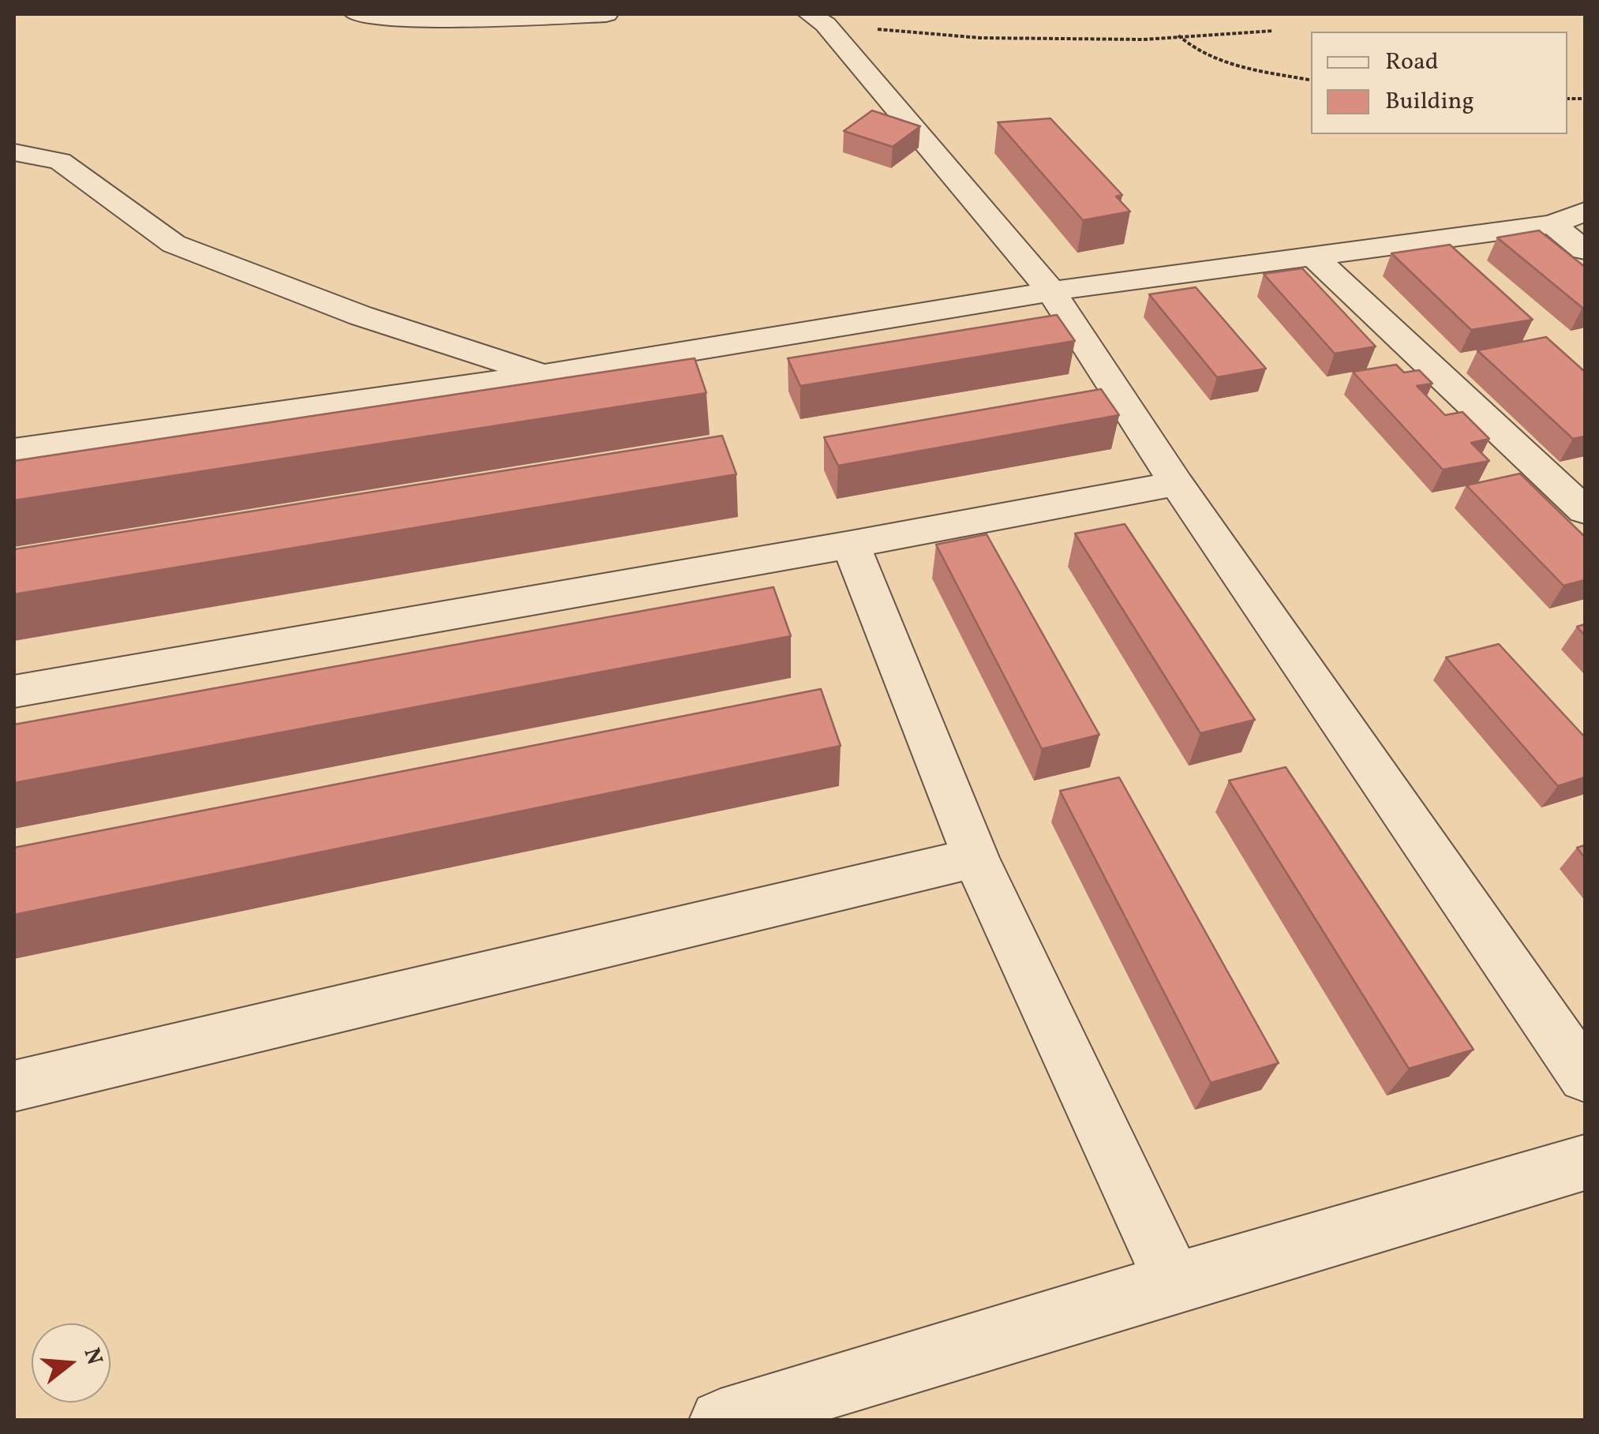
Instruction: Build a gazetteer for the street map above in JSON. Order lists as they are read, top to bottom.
{
  "legend": ["Road", "Building"],
  "north": "right"
}
